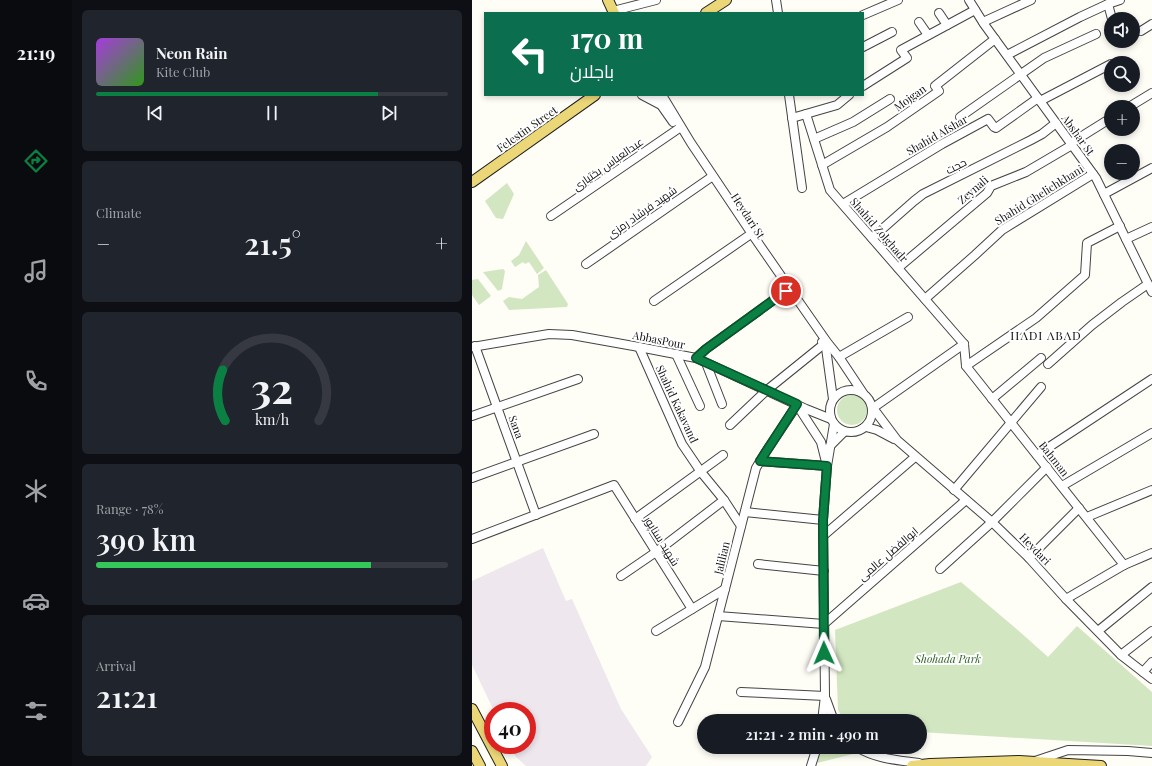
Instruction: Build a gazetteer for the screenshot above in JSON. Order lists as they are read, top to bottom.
{
  "streets": {
    "main road": ["Felestin Street"],
    "street": [
      "Mojgan",
      "Shahid Afshar",
      "Abshar St",
      "عبدالعباس بختیاری",
      "حجت",
      "Zeynali",
      "Shahid Ghelichkhani",
      "شهید فرشاد رمزی",
      "Heydari St",
      "Shahid Zolghadr",
      "AbbasPour",
      "Shahid Kakavand",
      "Sana",
      "Bahman",
      "شهید سناپور",
      "Heydari",
      "ابوالفضل عالمی",
      "Jalilian"
    ]
  },
  "crossings": [
    ["Mojgan", "Abshar St"],
    ["Mojgan", "Shahid Zolghadr"],
    ["Shahid Afshar", "Abshar St"],
    ["Shahid Afshar", "Shahid Zolghadr"],
    ["Abshar St", "حجت"],
    ["Abshar St", "Zeynali"],
    ["Abshar St", "Shahid Ghelichkhani"],
    ["عبدالعباس بختیاری", "Heydari St"],
    ["حجت", "Shahid Zolghadr"],
    ["Zeynali", "Shahid Zolghadr"],
    ["Shahid Ghelichkhani", "Shahid Zolghadr"],
    ["شهید فرشاد رمزی", "Heydari St"],
    ["AbbasPour", "Shahid Kakavand"],
    ["AbbasPour", "Sana"],
    ["AbbasPour", "Jalilian"],
    ["Shahid Kakavand", "Jalilian"],
    ["Sana", "شهید سناپور"],
    ["Heydari", "ابوالفضل عالمی"]
  ],
  "districts": ["HADI ABAD"],
  "parks": ["Shohada Park"],
  "page": {
    "tabs": "21:19",
    "map_buttons": ["+", "−"],
    "turn": ["170 m", "باجلان"],
    "song": ["Neon Rain", "Kite Club"],
    "tile": [
      "Climate",
      ["Range · 78%", "390 km"],
      ["Arrival", "21:21"]
    ],
    "heat": ["−", "21.5°", "+"],
    "limit": "40",
    "trip": "21:21 · 2 min · 490 m",
    "gauge": ["32", "km/h"]
  }
}
